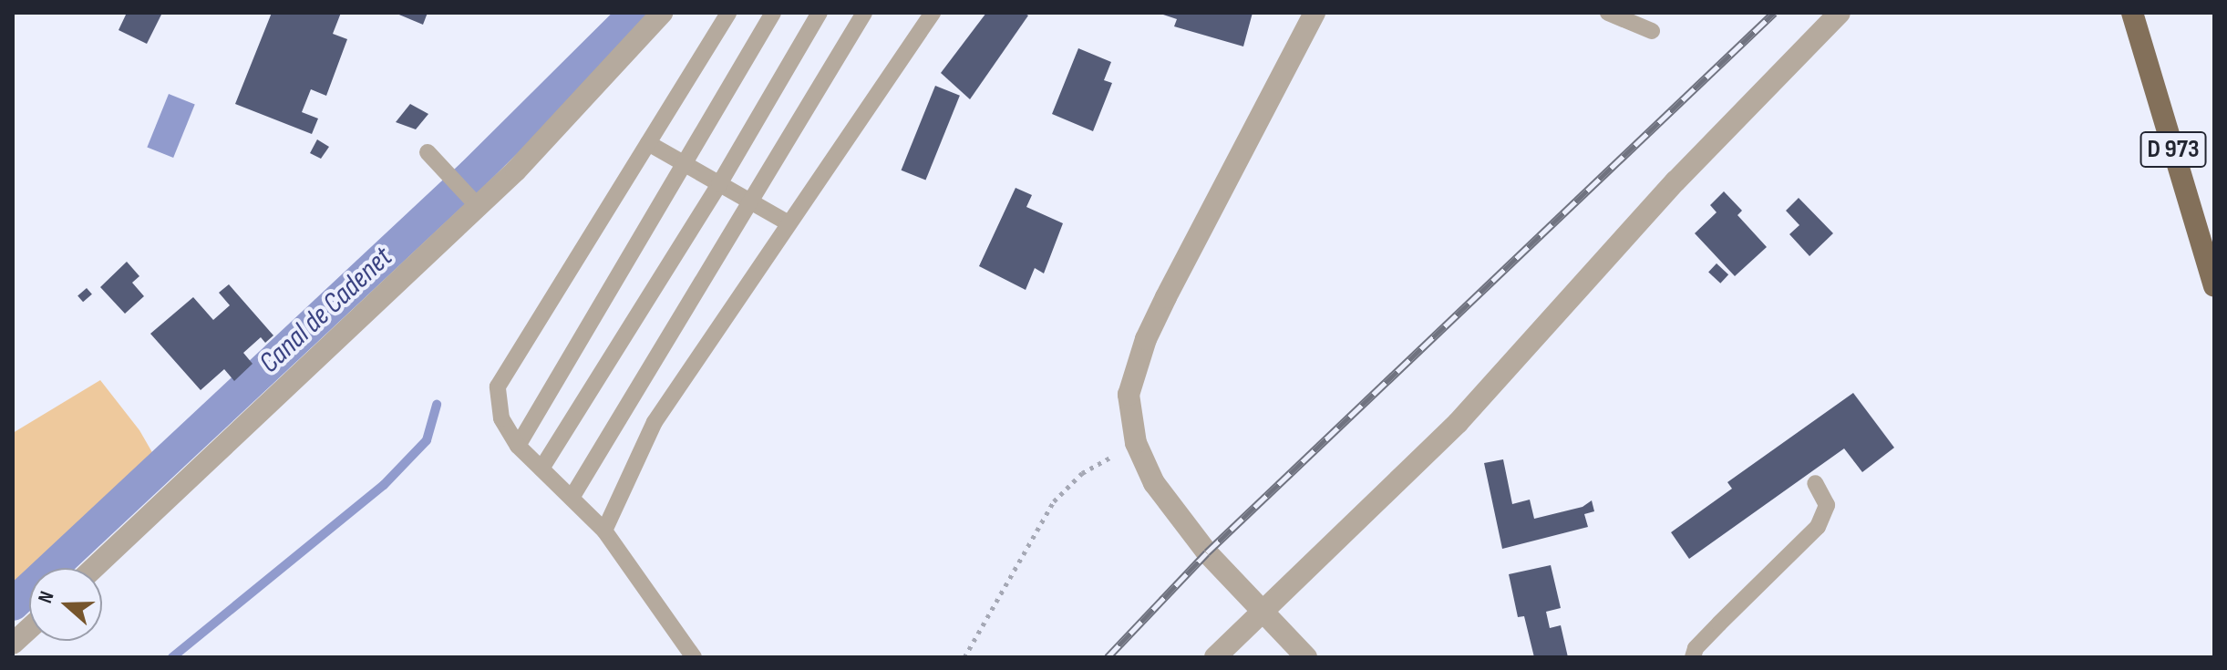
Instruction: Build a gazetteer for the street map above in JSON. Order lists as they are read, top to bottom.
{
  "streets": {
    "main road": ["D 973"]
  },
  "water": ["Canal de Cadenet"],
  "north": "left"
}
